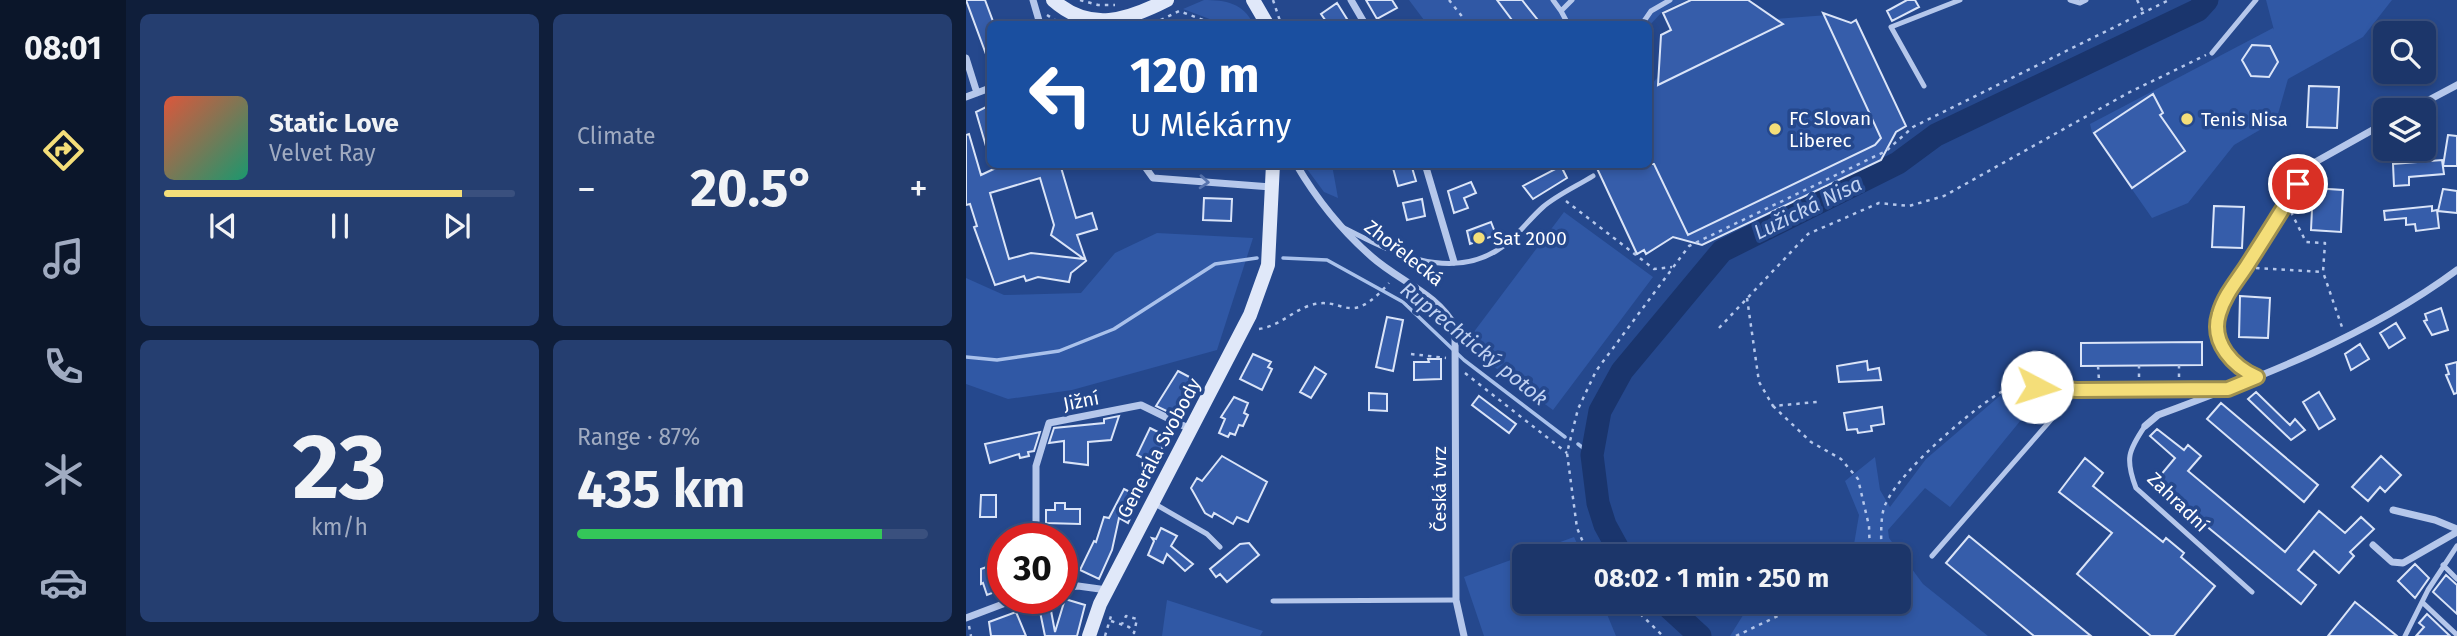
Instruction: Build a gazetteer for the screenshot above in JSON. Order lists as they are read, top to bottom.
{
  "streets": {
    "main road": ["Generála Svobody"],
    "street": [
      "Zhořelecká",
      "Jižní",
      "Česká tvrz",
      "Zahradní"
    ]
  },
  "crossings": [
    ["Zhořelecká", "Česká tvrz"],
    ["Jižní", "Generála Svobody"]
  ],
  "water": ["Lužická Nisa", "Ruprechtický potok"],
  "places": ["Tenis Nisa", "FC Slovan Liberec", "Sat 2000"],
  "page": {
    "tabs": "08:01",
    "tile": [
      "Climate",
      ["23", "km/h"],
      ["Range · 87%", "435 km"]
    ],
    "turn": ["120 m", "U Mlékárny"],
    "song": ["Static Love", "Velvet Ray"],
    "heat": ["−", "20.5°", "+"],
    "limit": "30",
    "trip": "08:02 · 1 min · 250 m"
  }
}
